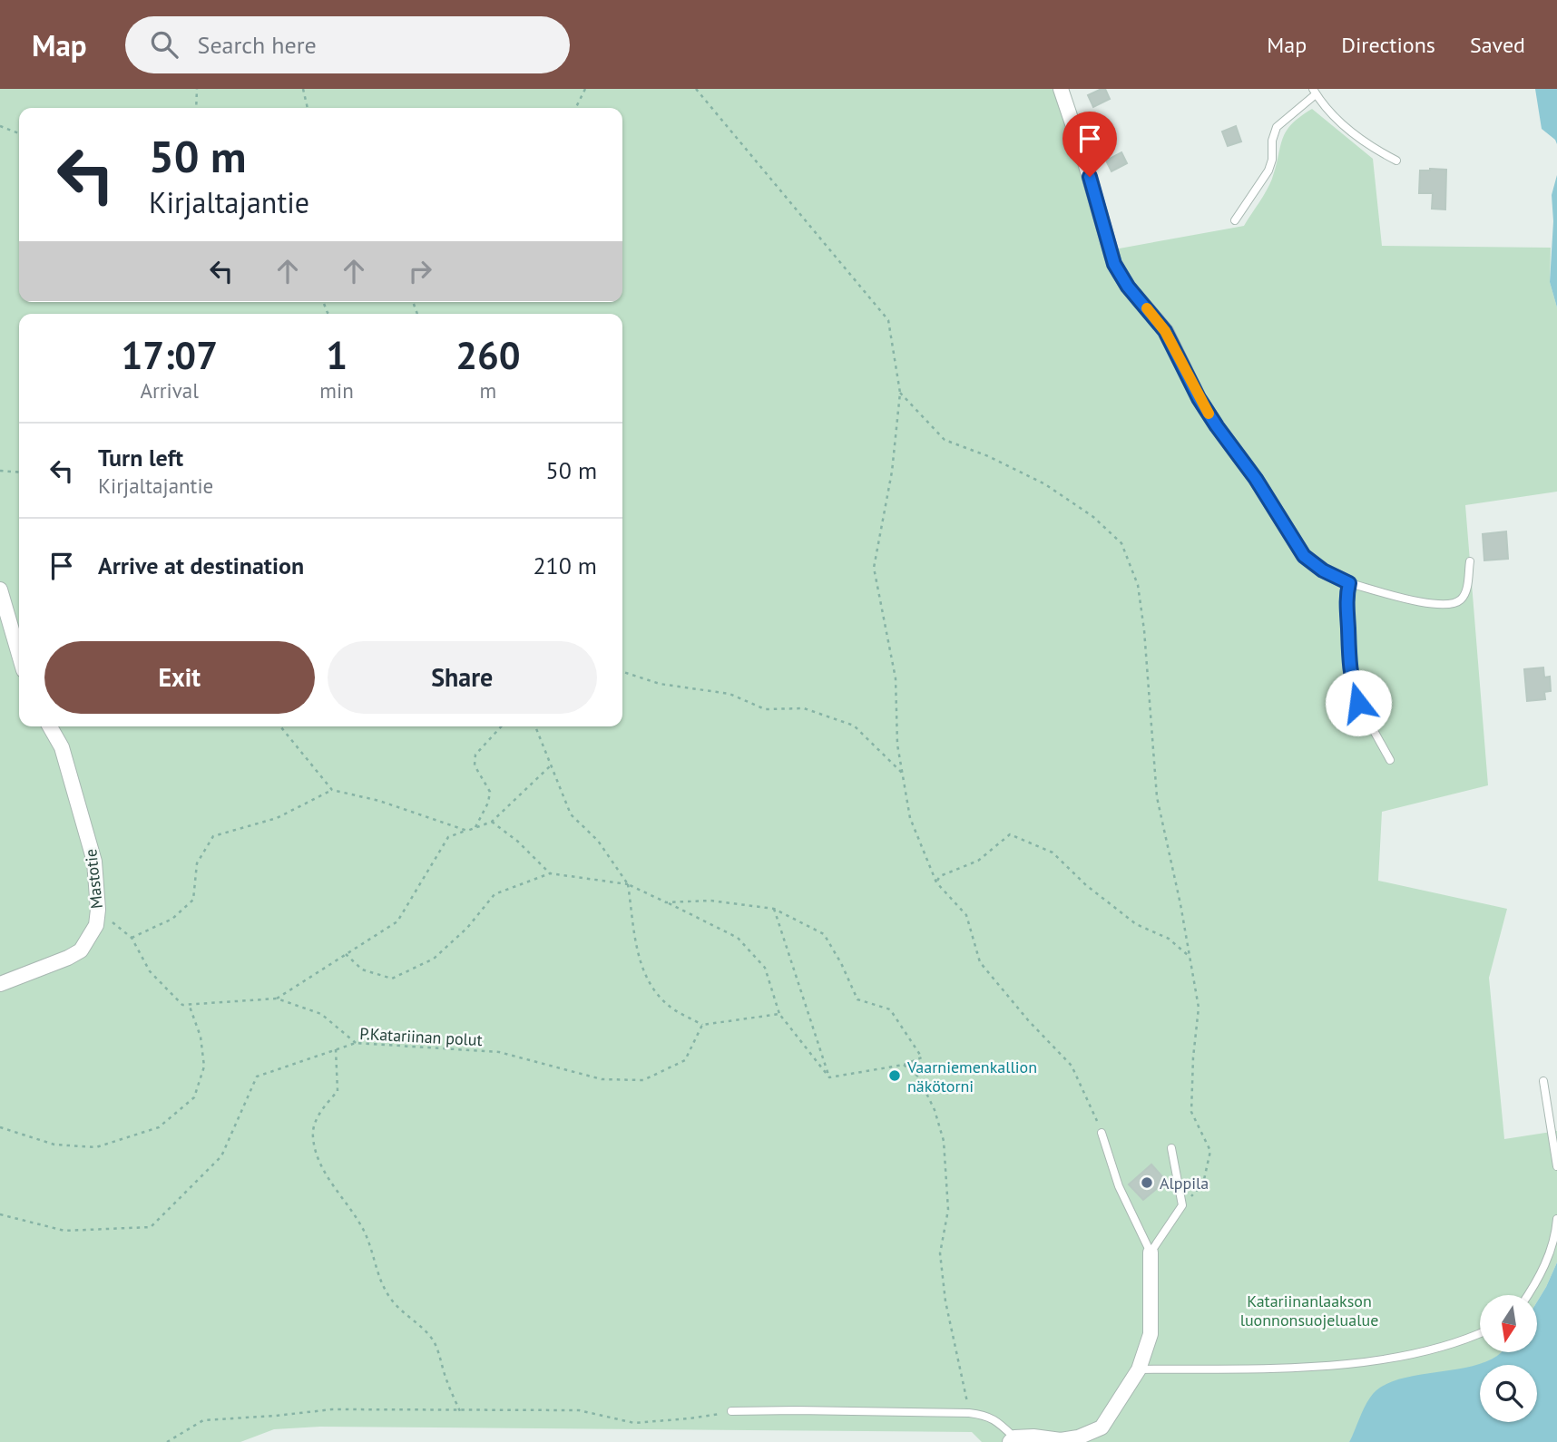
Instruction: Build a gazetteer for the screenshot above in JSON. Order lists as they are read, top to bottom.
{
  "streets": {
    "street": ["Mastotie"],
    "path": ["P.Katariinan polut"]
  },
  "parks": ["Katariinanlaakson luonnonsuojelualue"],
  "places": ["Vaarniemenkallion näkötorni", "Alppila"],
  "north": "bottom",
  "page": {
    "header": "Map",
    "search": "Search here",
    "nav": ["Map", "Directions", "Saved"],
    "turn": ["50 m", "Kirjaltajantie"],
    "eta": [
      "17:07",
      "Arrival",
      "1",
      "min",
      "260",
      "m"
    ],
    "list": [
      {
        "name": "Turn left",
        "note": "Kirjaltajantie",
        "value": "50 m"
      },
      {
        "name": "Arrive at destination",
        "value": "210 m"
      }
    ],
    "buttons": ["Exit", "Share"]
  }
}
